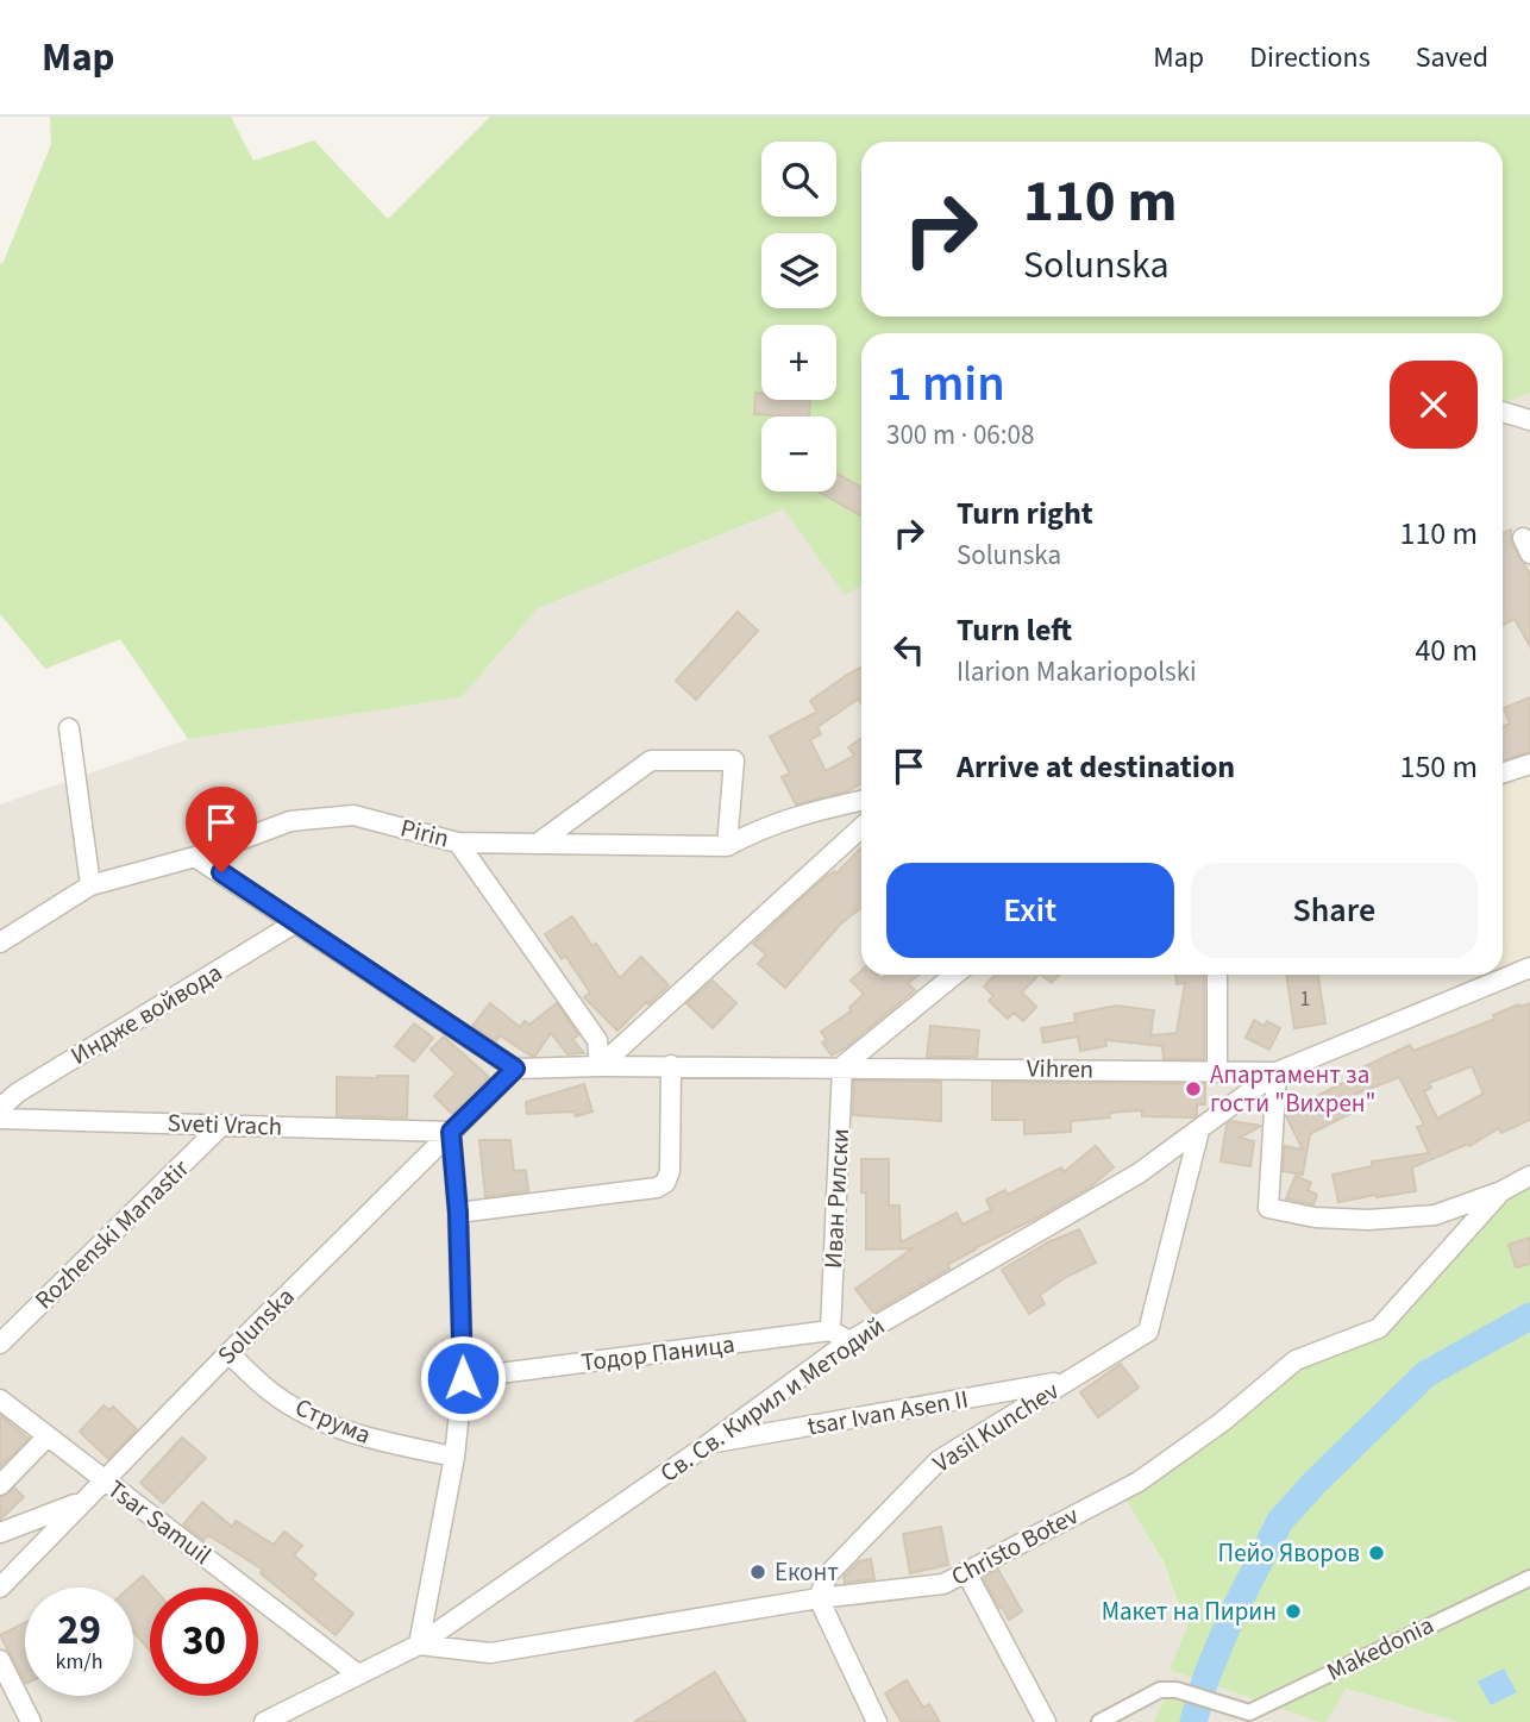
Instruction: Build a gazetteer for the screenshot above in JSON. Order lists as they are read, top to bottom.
{
  "streets": {
    "street": [
      "Pirin",
      "Индже войвода",
      "Vihren",
      "Sveti Vrach",
      "Иван Рилски",
      "Rozhenski Manastir",
      "Solunska",
      "Тодор Паница",
      "Св. Св. Кирил и Методий",
      "tsar Ivan Asen II",
      "Струма",
      "Vasil Kunchev",
      "Tsar Samuil",
      "Christo Botev",
      "Makedonia"
    ]
  },
  "crossings": [
    ["Vihren", "Иван Рилски"],
    ["Vihren", "Solunska"],
    ["Vihren", "Св. Св. Кирил и Методий"],
    ["Sveti Vrach", "Rozhenski Manastir"],
    ["Sveti Vrach", "Solunska"],
    ["Иван Рилски", "Тодор Паница"],
    ["Solunska", "Струма"],
    ["Solunska", "Tsar Samuil"],
    ["Св. Св. Кирил и Методий", "tsar Ivan Asen II"],
    ["Св. Св. Кирил и Методий", "Vasil Kunchev"],
    ["Св. Св. Кирил и Методий", "Tsar Samuil"],
    ["Св. Св. Кирил и Методий", "Christo Botev"],
    ["tsar Ivan Asen II", "Vasil Kunchev"],
    ["Vasil Kunchev", "Christo Botev"]
  ],
  "places": [
    "Апартамент за гости \"Вихрен\"",
    "Пейо Яворов",
    "Еконт",
    "Макет на Пирин"
  ],
  "house_numbers": ["1"],
  "page": {
    "header": "Map",
    "nav": ["Map", "Directions", "Saved"],
    "map_buttons": ["+", "−"],
    "turn": ["110 m", "Solunska"],
    "heading": ["1 min", "300 m · 06:08"],
    "list": [
      {
        "name": "Turn right",
        "note": "Solunska",
        "value": "110 m"
      },
      {
        "name": "Turn left",
        "note": "Ilarion Makariopolski",
        "value": "40 m"
      },
      {
        "name": "Arrive at destination",
        "value": "150 m"
      }
    ],
    "buttons": ["Exit", "Share"],
    "speed": "29 km/h",
    "limit": "30"
  }
}
